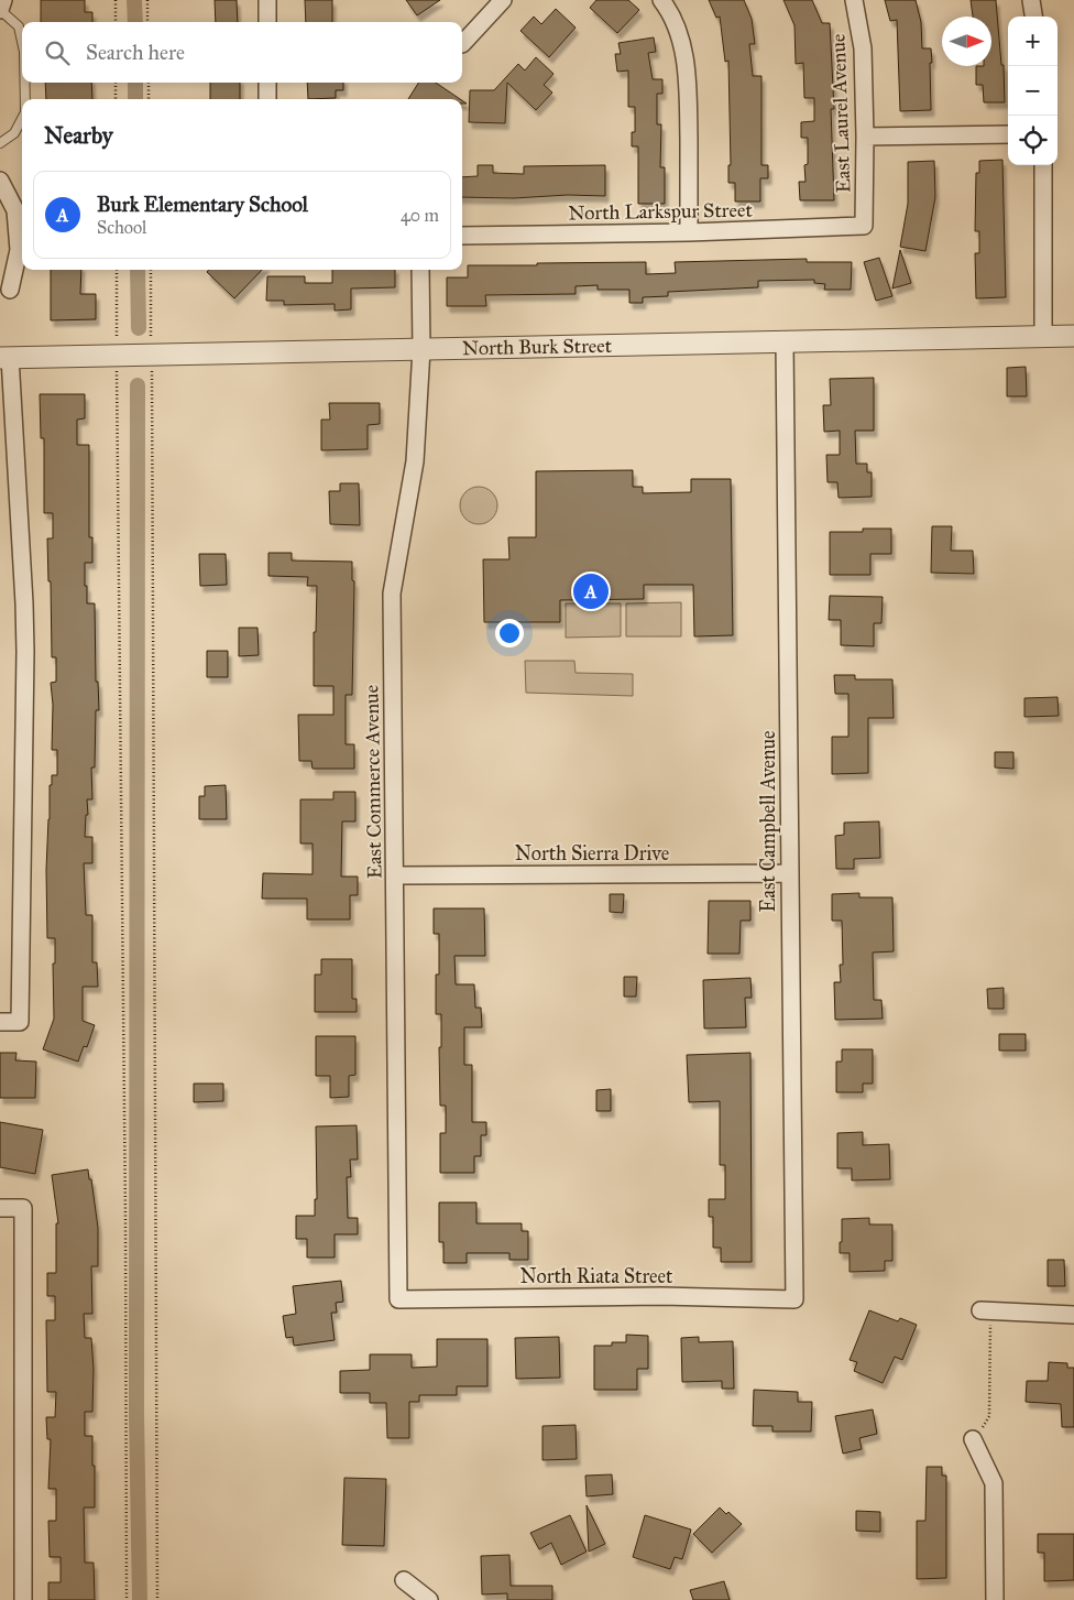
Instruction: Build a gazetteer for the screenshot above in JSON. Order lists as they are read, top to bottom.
{
  "streets": {
    "street": [
      "East Laurel Avenue",
      "North Larkspur Street",
      "North Burk Street",
      "East Commerce Avenue",
      "East Campbell Avenue",
      "North Sierra Drive",
      "North Riata Street"
    ]
  },
  "crossings": [
    ["East Laurel Avenue", "North Larkspur Street"],
    ["North Burk Street", "East Commerce Avenue"],
    ["North Burk Street", "East Campbell Avenue"],
    ["East Commerce Avenue", "North Sierra Drive"],
    ["East Commerce Avenue", "North Riata Street"],
    ["East Campbell Avenue", "North Sierra Drive"],
    ["East Campbell Avenue", "North Riata Street"]
  ],
  "north": "right",
  "page": {
    "map_buttons": ["+", "−"],
    "search": "Search here",
    "heading": "Nearby",
    "list": [
      {
        "mark": "A",
        "name": "Burk Elementary School",
        "note": "School",
        "value": "40 m"
      }
    ],
    "pins": "A"
  }
}
